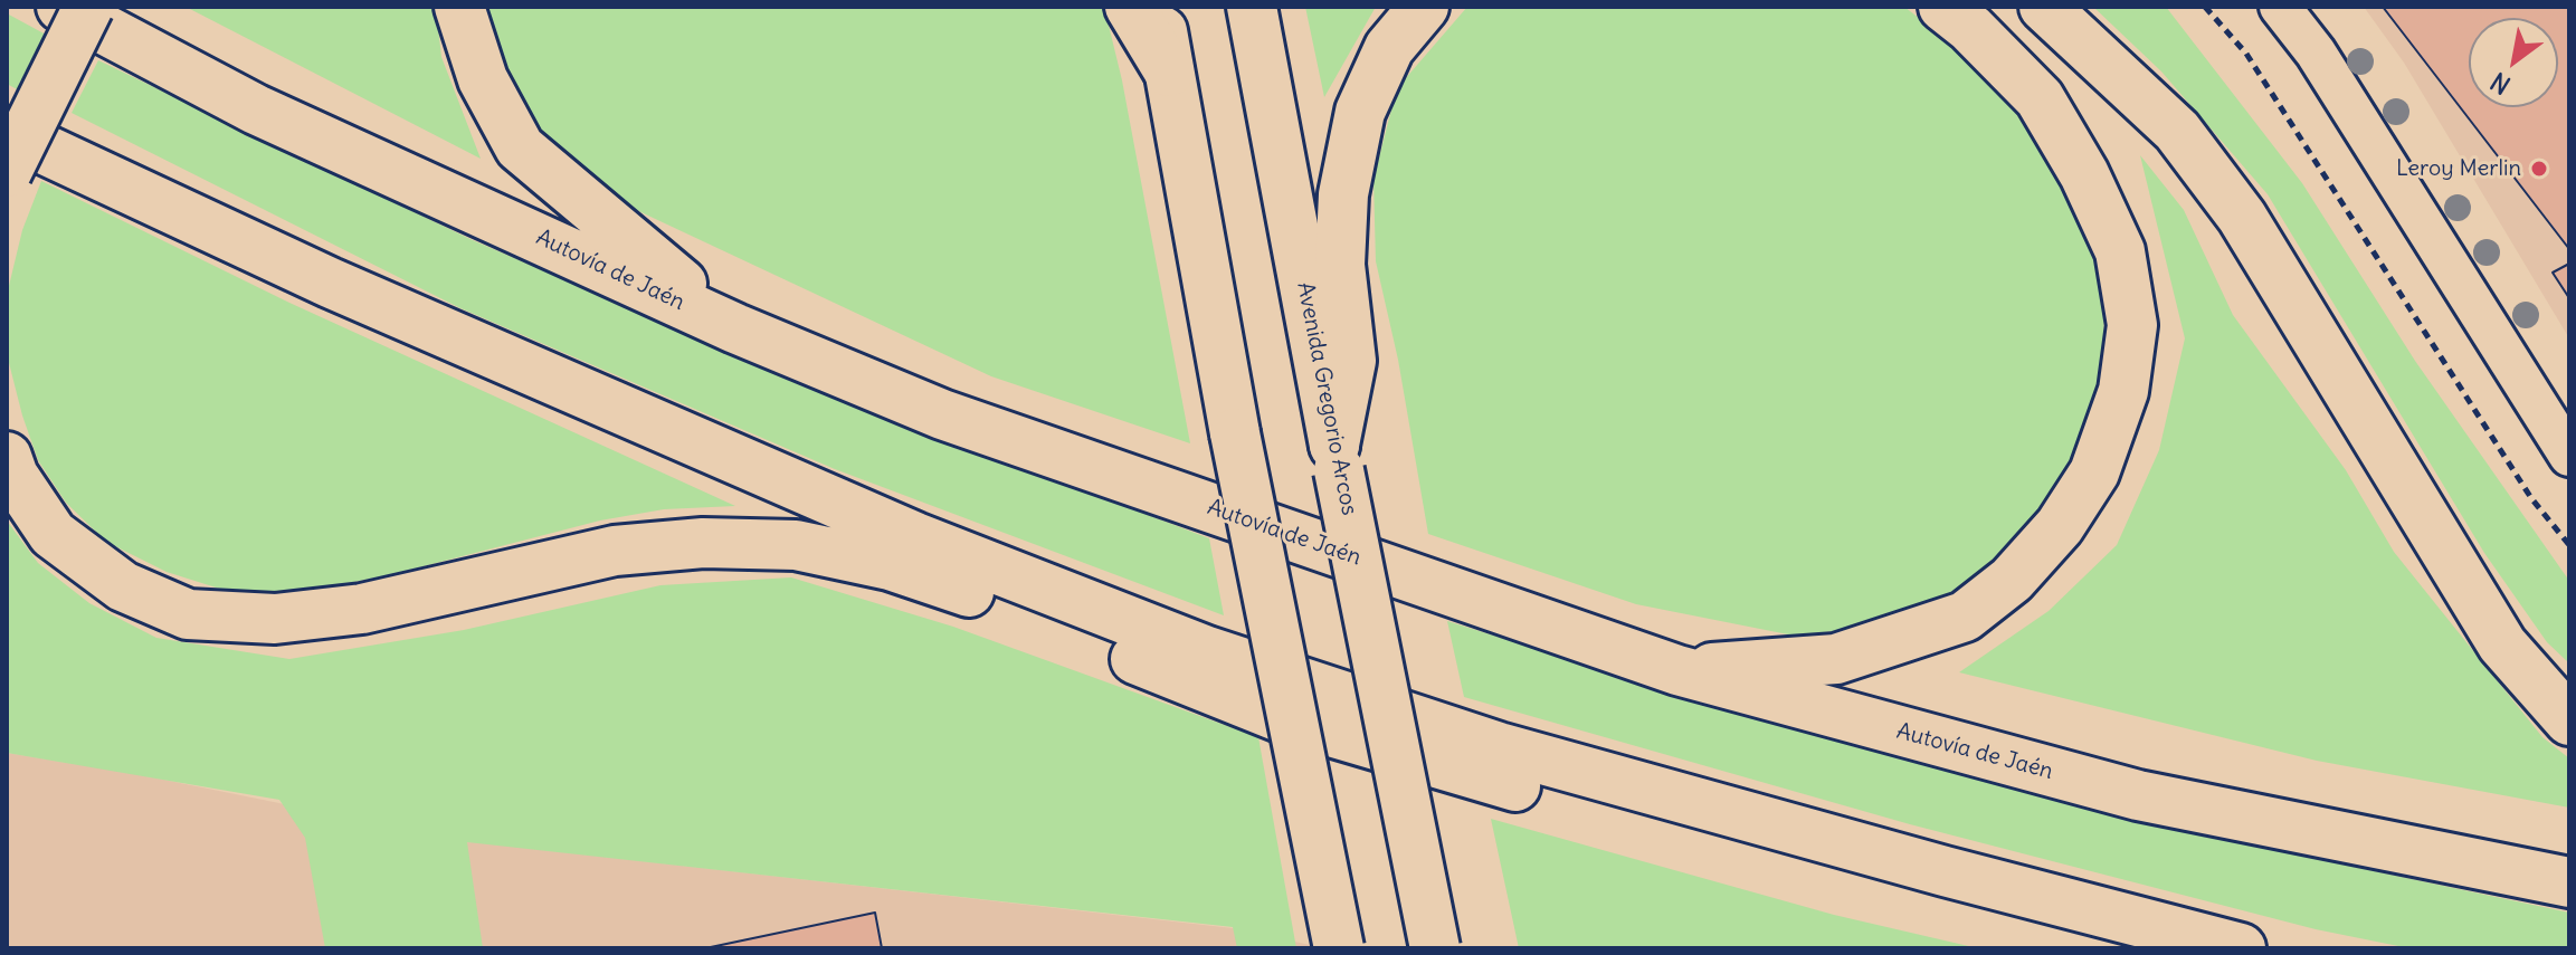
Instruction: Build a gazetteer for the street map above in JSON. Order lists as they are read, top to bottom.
{
  "streets": {
    "main road": ["Autovía de Jaén", "Avenida Gregorio Arcos"]
  },
  "places": ["Leroy Merlin"],
  "north": "bottom left"
}
